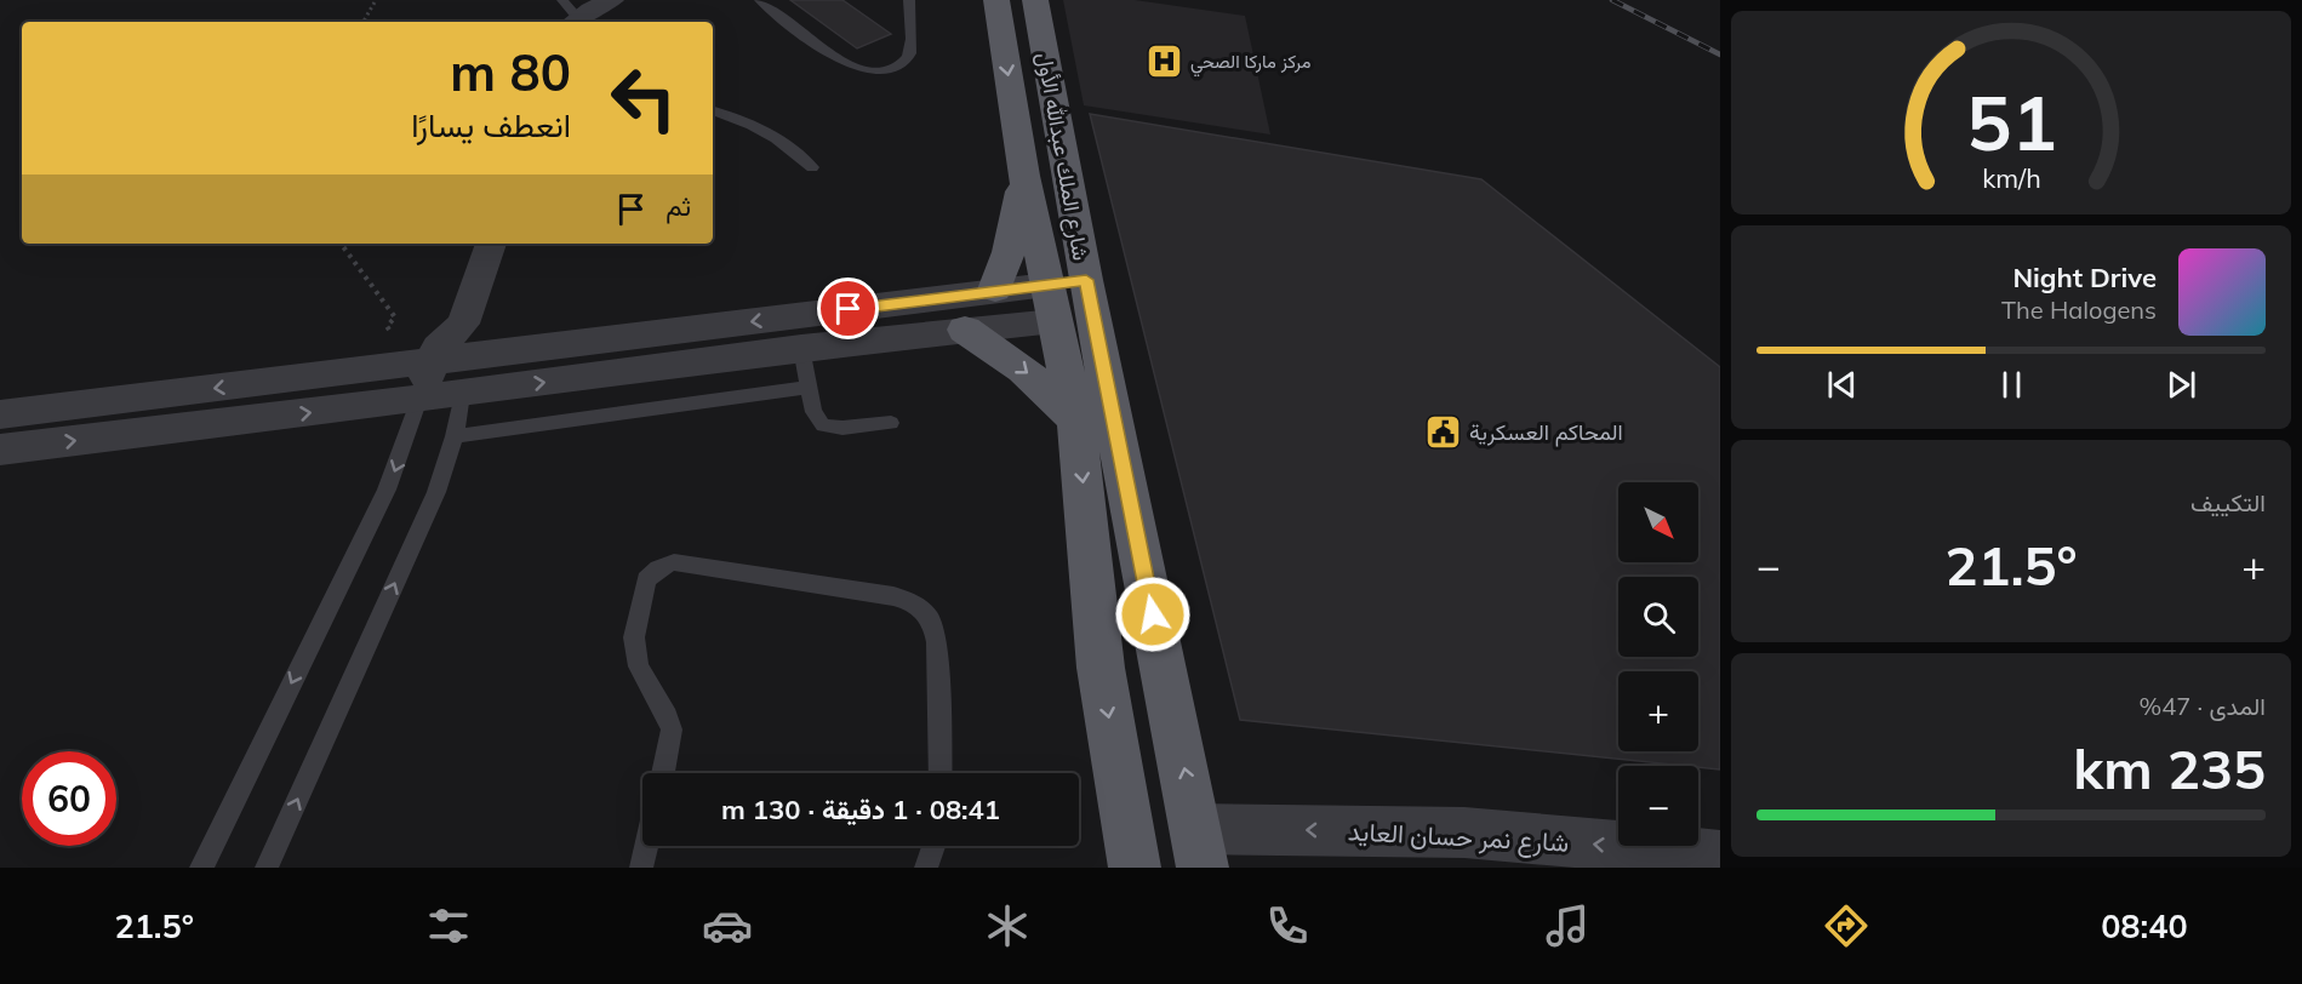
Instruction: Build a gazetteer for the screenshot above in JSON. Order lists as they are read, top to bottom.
{
  "streets": {
    "main road": ["شارع الملك عبدالله الأول"],
    "street": ["شارع نمر حسان العايد"]
  },
  "crossings": [
    ["شارع الملك عبدالله الأول", "شارع نمر حسان العايد"]
  ],
  "one_way": ["شارع نمر حسان العايد"],
  "places": {
    "hospital": ["مركز ماركا الصحي"],
    "public building": ["المحاكم العسكرية"]
  },
  "north": "bottom right",
  "page": {
    "turn": ["80 m", "انعطف يسارًا"],
    "then": "ثم",
    "song": ["Night Drive", "The Halogens"],
    "tile": [
      "التكييف",
      ["المدى · 47%", "235 km"]
    ],
    "map_buttons": ["+", "−"],
    "heat": ["−", "21.5°", "+"],
    "limit": "60",
    "trip": "08:41 · 1 دقيقة · 130 m",
    "tabs": ["08:40", "21.5°"],
    "gauge": ["51", "km/h"]
  }
}
